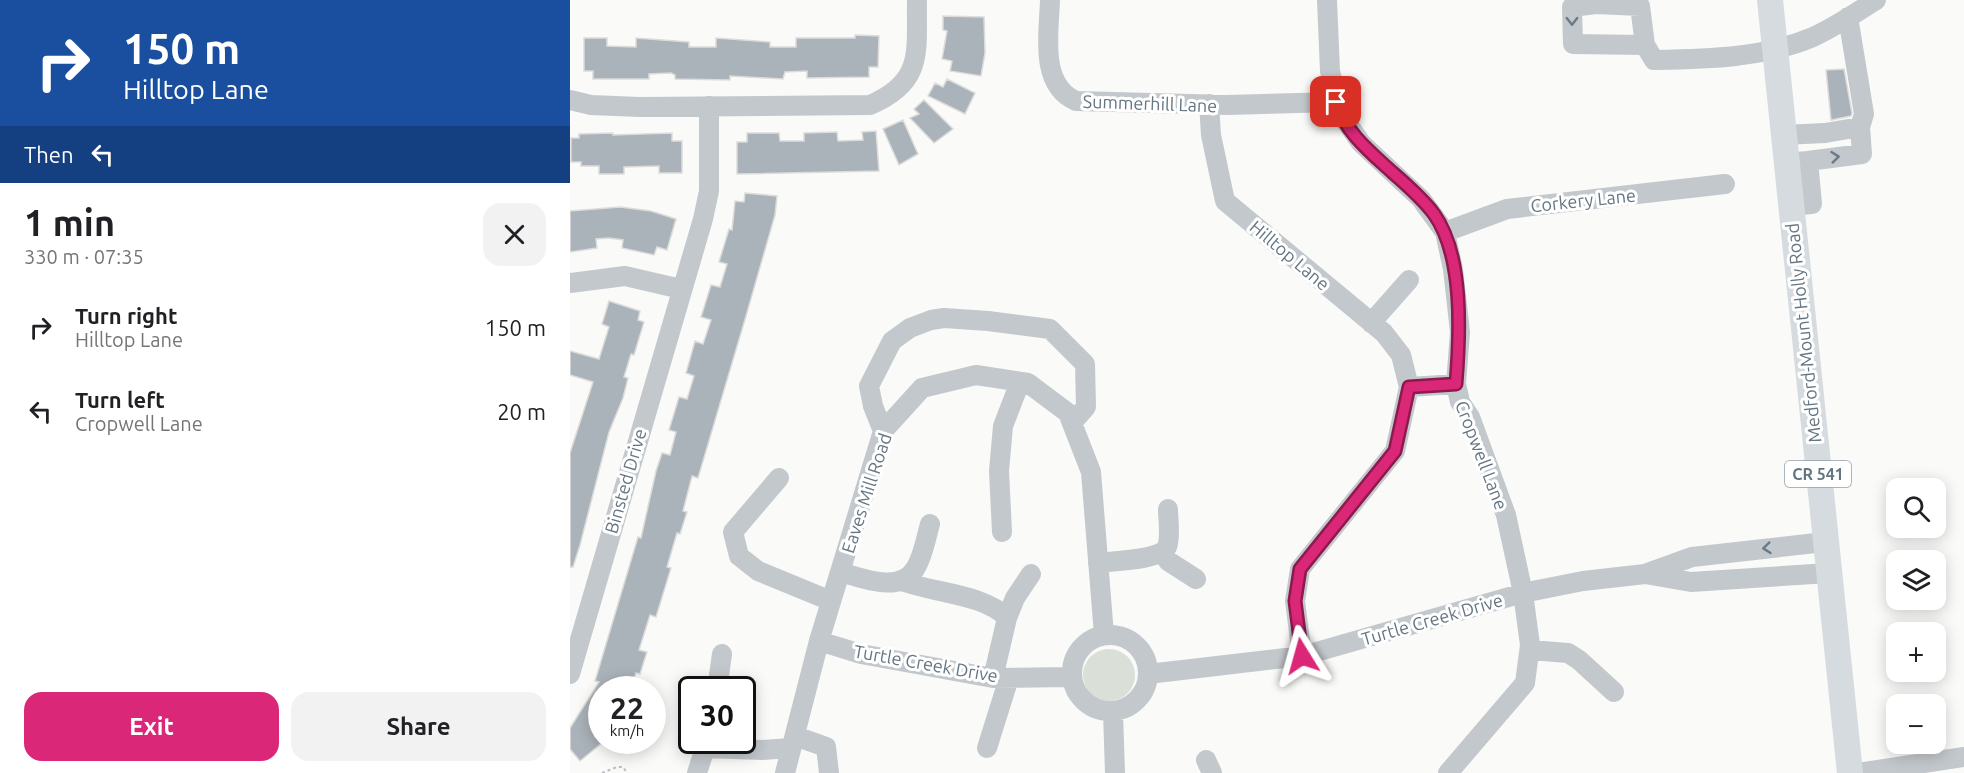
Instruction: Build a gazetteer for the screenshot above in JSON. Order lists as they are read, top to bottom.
{
  "streets": {
    "main road": ["Medford-Mount Holly Road", "CR 541"],
    "street": [
      "Summerhill Lane",
      "Corkery Lane",
      "Hilltop Lane",
      "Cropwell Lane",
      "Binsted Drive",
      "Eaves Mill Road",
      "Turtle Creek Drive"
    ]
  },
  "crossings": [
    ["Summerhill Lane", "Hilltop Lane"],
    ["Summerhill Lane", "Cropwell Lane"],
    ["Corkery Lane", "Cropwell Lane"],
    ["Hilltop Lane", "Turtle Creek Drive"],
    ["Medford-Mount Holly Road", "Turtle Creek Drive"],
    ["Cropwell Lane", "Turtle Creek Drive"],
    ["Eaves Mill Road", "Turtle Creek Drive"]
  ],
  "page": {
    "turn": ["150 m", "Hilltop Lane"],
    "then": "Then",
    "heading": ["1 min", "330 m · 07:35"],
    "list": [
      {
        "name": "Turn right",
        "note": "Hilltop Lane",
        "value": "150 m"
      },
      {
        "name": "Turn left",
        "note": "Cropwell Lane",
        "value": "20 m"
      }
    ],
    "map_buttons": ["+", "−"],
    "speed": "22 km/h",
    "limit": "30",
    "buttons": ["Exit", "Share"]
  }
}
